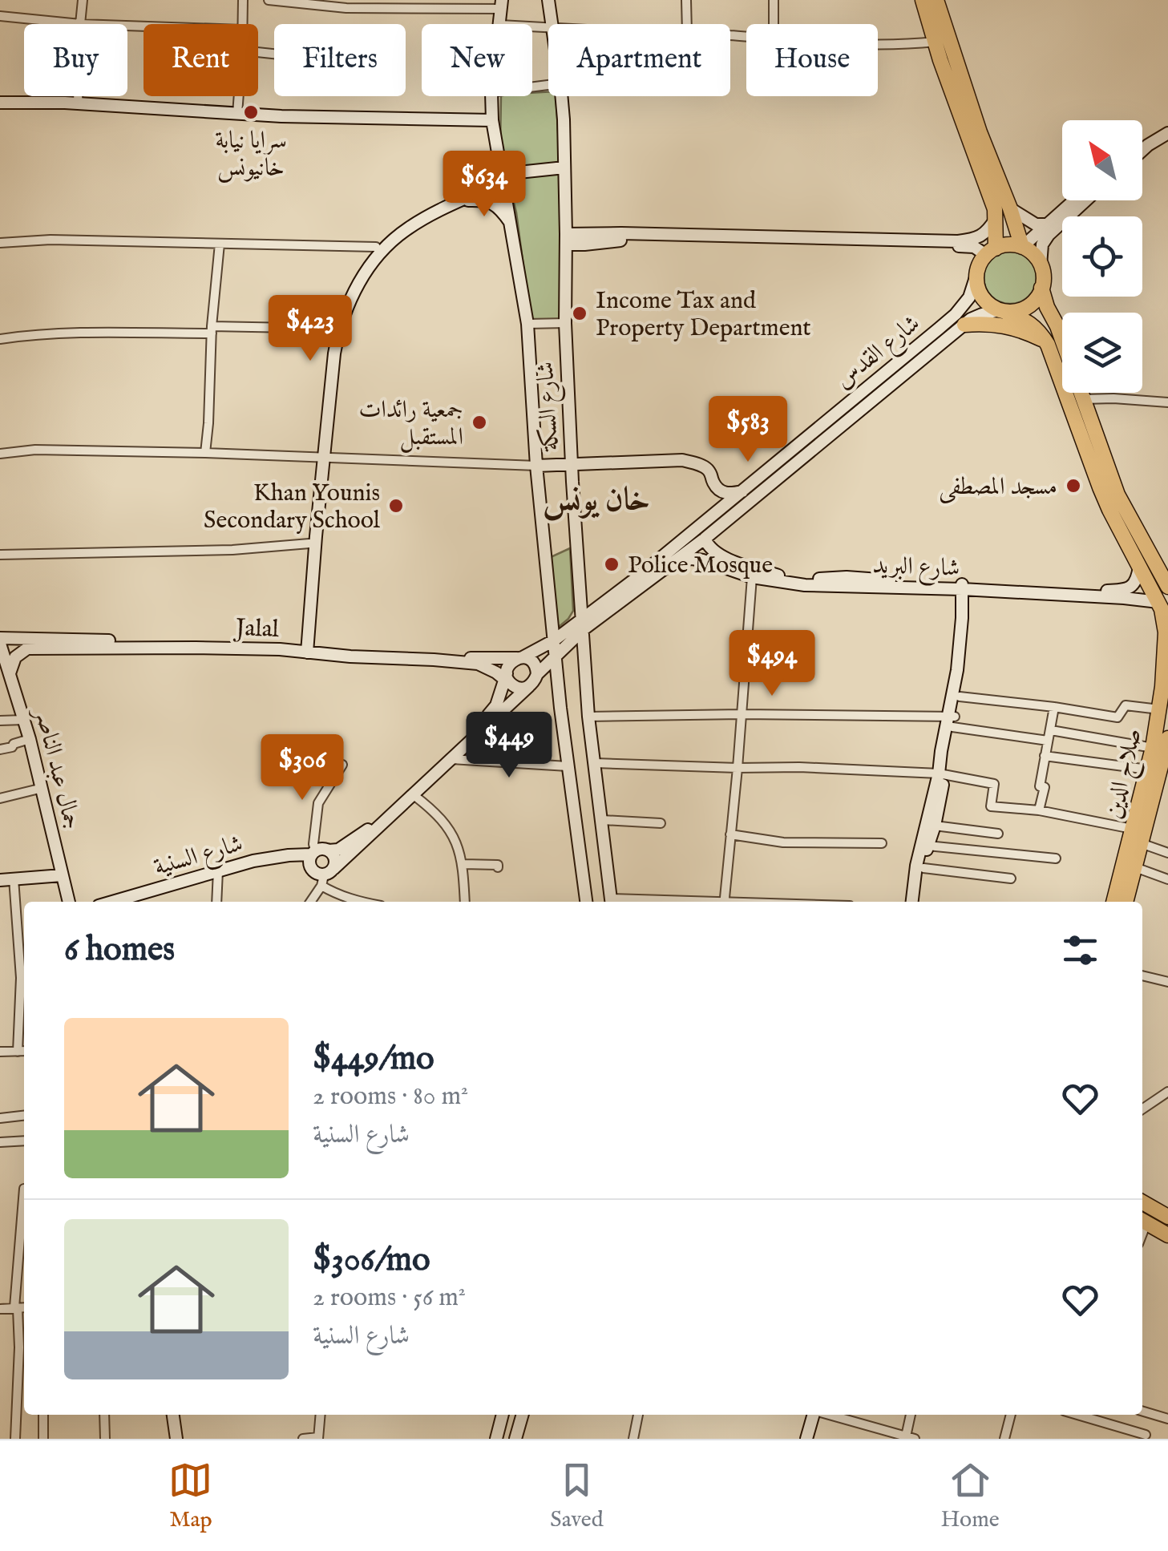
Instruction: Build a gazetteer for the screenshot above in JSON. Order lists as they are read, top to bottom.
{
  "streets": {
    "highway": ["صلاح الدين"],
    "main road": [
      "شارع القدس",
      "شارع السكة",
      "شارع البريد",
      "Jalal",
      "جمال عبد الناصر",
      "شارع السنية"
    ]
  },
  "crossings": [
    ["شارع القدس", "شارع السكة"],
    ["شارع القدس", "شارع البريد"],
    ["شارع القدس", "Jalal"],
    ["شارع القدس", "صلاح الدين"],
    ["شارع القدس", "شارع السنية"],
    ["شارع البريد", "صلاح الدين"],
    ["Jalal", "جمال عبد الناصر"],
    ["Jalal", "شارع السنية"]
  ],
  "districts": ["خان يونس"],
  "places": [
    "سرايا نيابة خانيونس",
    "Income Tax and Property Department",
    "جمعية رائدات المستقبل",
    "مسجد المصطفى",
    "Khan Younis Secondary School",
    "Police Mosque"
  ],
  "north": "top left",
  "page": {
    "chip": [
      "Buy",
      "Rent",
      "Filters",
      "New",
      "Apartment",
      "House"
    ],
    "price": [
      "$634",
      "$423",
      "$583",
      "$494",
      "$449",
      "$306"
    ],
    "heading": "6 homes",
    "list": [
      {
        "name": "$449/mo",
        "note": "2 rooms · 80 m² · شارع السنية"
      },
      {
        "name": "$306/mo",
        "note": "2 rooms · 56 m² · شارع السنية"
      }
    ],
    "tabs": ["Map", "Saved", "Home"]
  }
}
